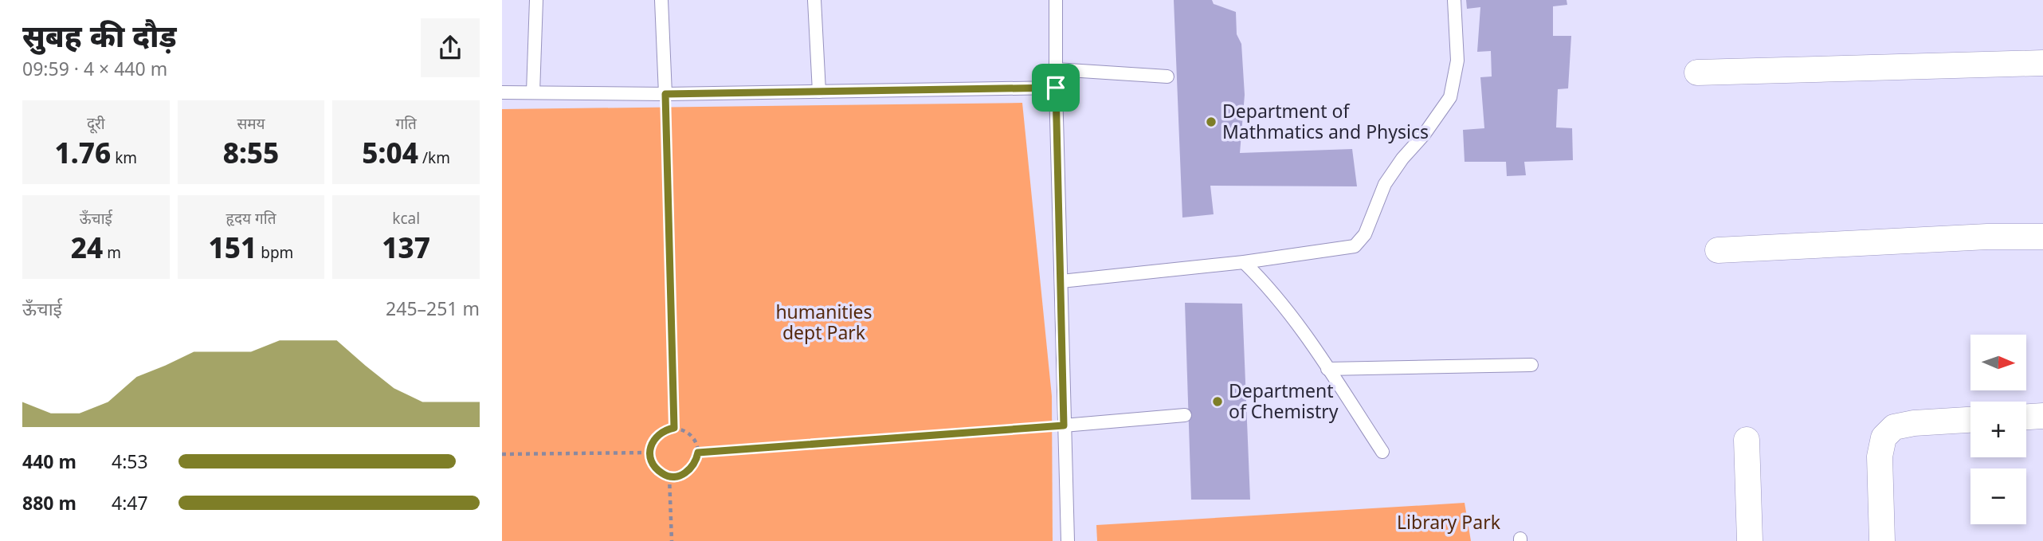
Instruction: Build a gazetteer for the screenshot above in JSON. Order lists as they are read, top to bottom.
{
  "parks": ["humanities dept Park", "Library Park"],
  "places": ["Department of Mathmatics and Physics", "Department of Chemistry"],
  "north": "right",
  "page": {
    "heading": ["सुबह की दौड़", "09:59 · 4 × 440 m"],
    "stats": [
      ["दूरी", "1.76 km"],
      ["समय", "8:55"],
      ["गति", "5:04 /km"],
      ["ऊँचाई", "24 m"],
      ["हृदय गति", "151 bpm"],
      ["kcal", "137"]
    ],
    "chart": ["ऊँचाई", "245–251 m"],
    "map_buttons": ["+", "−"],
    "list": [
      {
        "name": "440 m",
        "note": "4:53"
      },
      {
        "name": "880 m",
        "note": "4:47"
      }
    ]
  }
}
